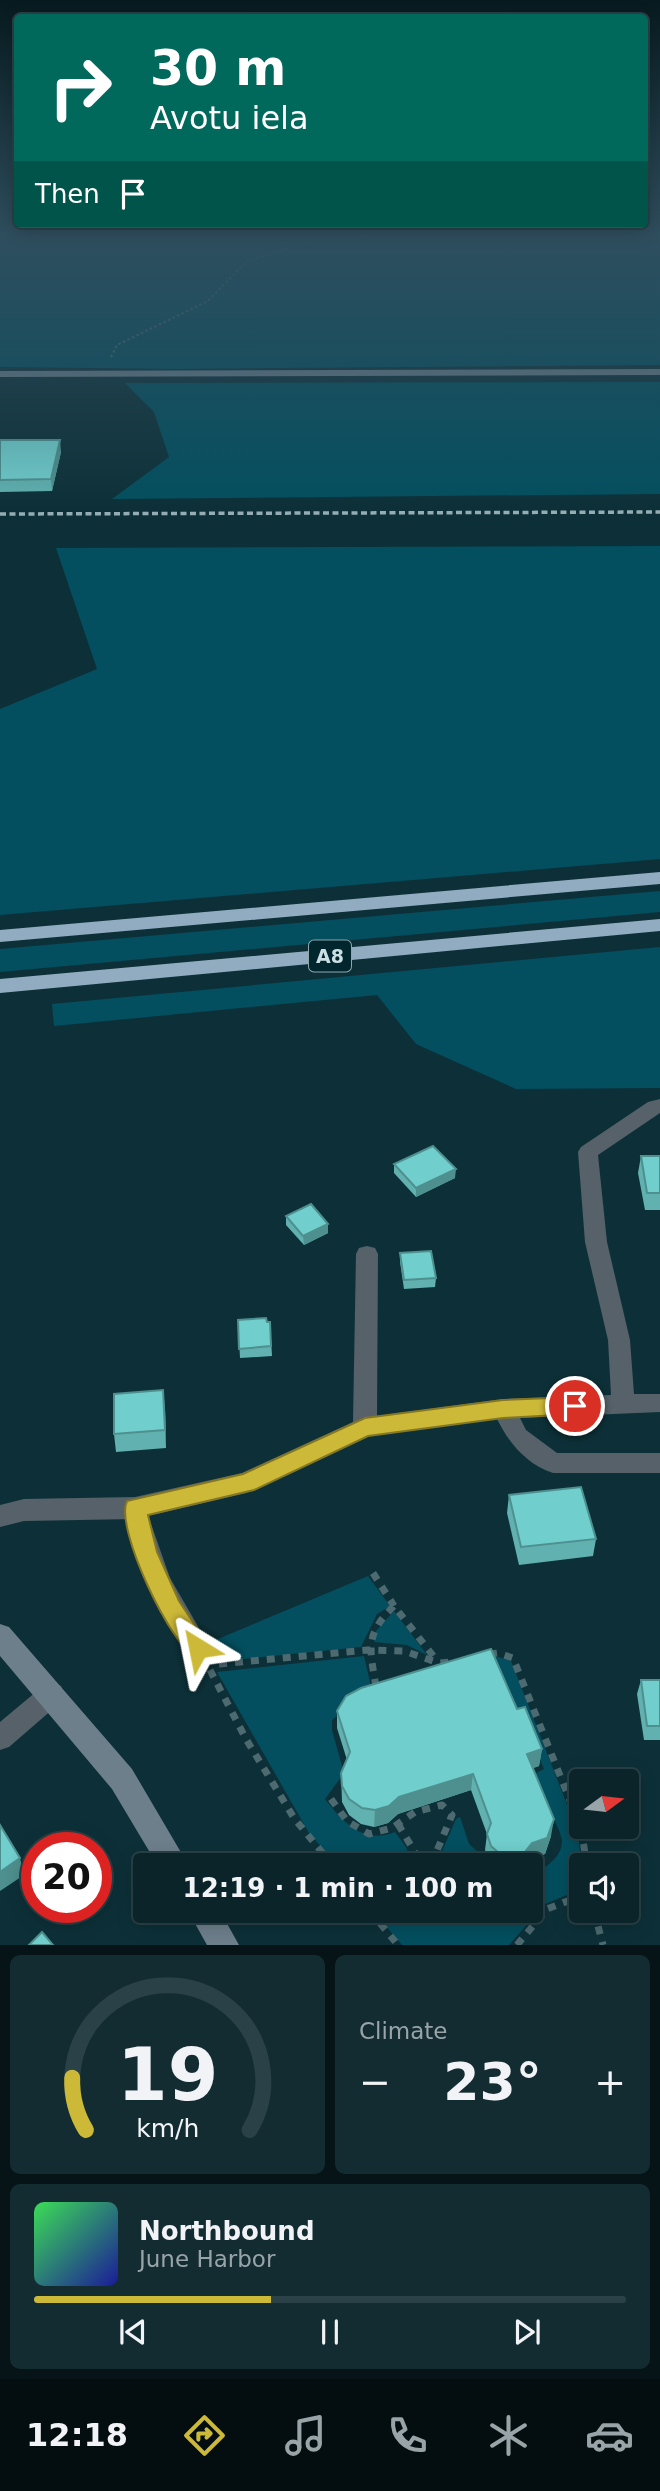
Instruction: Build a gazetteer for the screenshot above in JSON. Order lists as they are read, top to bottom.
{
  "streets": {
    "highway": ["A8"]
  },
  "north": "right",
  "page": {
    "turn": ["30 m", "Avotu iela"],
    "then": "Then",
    "limit": "20",
    "trip": "12:19 · 1 min · 100 m",
    "tile": "Climate",
    "heat": ["−", "23°", "+"],
    "song": ["Northbound", "June Harbor"],
    "tabs": "12:18",
    "gauge": ["19", "km/h"]
  }
}
